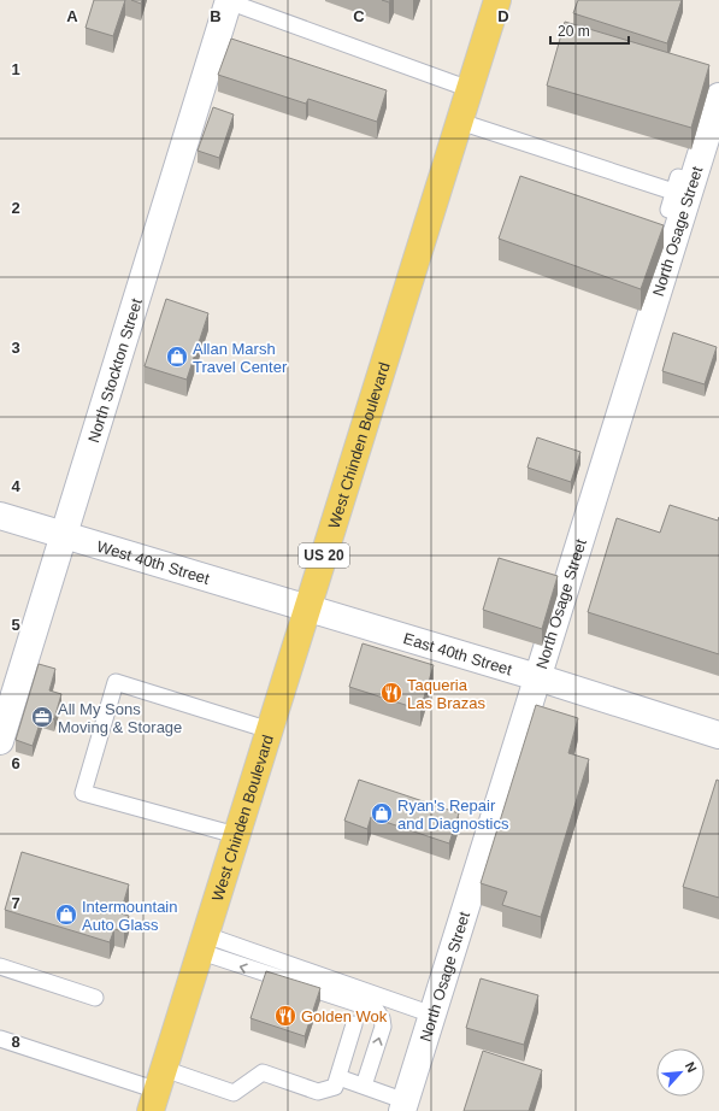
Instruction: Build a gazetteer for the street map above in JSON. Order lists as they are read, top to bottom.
{
  "streets": {
    "main road": ["West Chinden Boulevard", "US 20"],
    "street": [
      "North Osage Street",
      "North Stockton Street",
      "West 40th Street",
      "East 40th Street"
    ]
  },
  "crossings": [
    ["North Osage Street", "East 40th Street"],
    ["North Stockton Street", "West 40th Street"],
    ["West Chinden Boulevard", "West 40th Street"],
    ["West Chinden Boulevard", "East 40th Street"],
    ["West 40th Street", "East 40th Street"]
  ],
  "places": {
    "shop": ["Allan Marsh Travel Center", "Ryan's Repair and Diagnostics", "Intermountain Auto Glass"],
    "restaurant": ["Taqueria Las Brazas", "Golden Wok"],
    "office": ["All My Sons Moving & Storage"]
  },
  "scale_bar": "20 m",
  "north": "top right",
  "grid": {
    "columns": [
      "A",
      "B",
      "C",
      "D"
    ],
    "rows": [
      "1",
      "2",
      "3",
      "4",
      "5",
      "6",
      "7",
      "8"
    ]
  }
}
